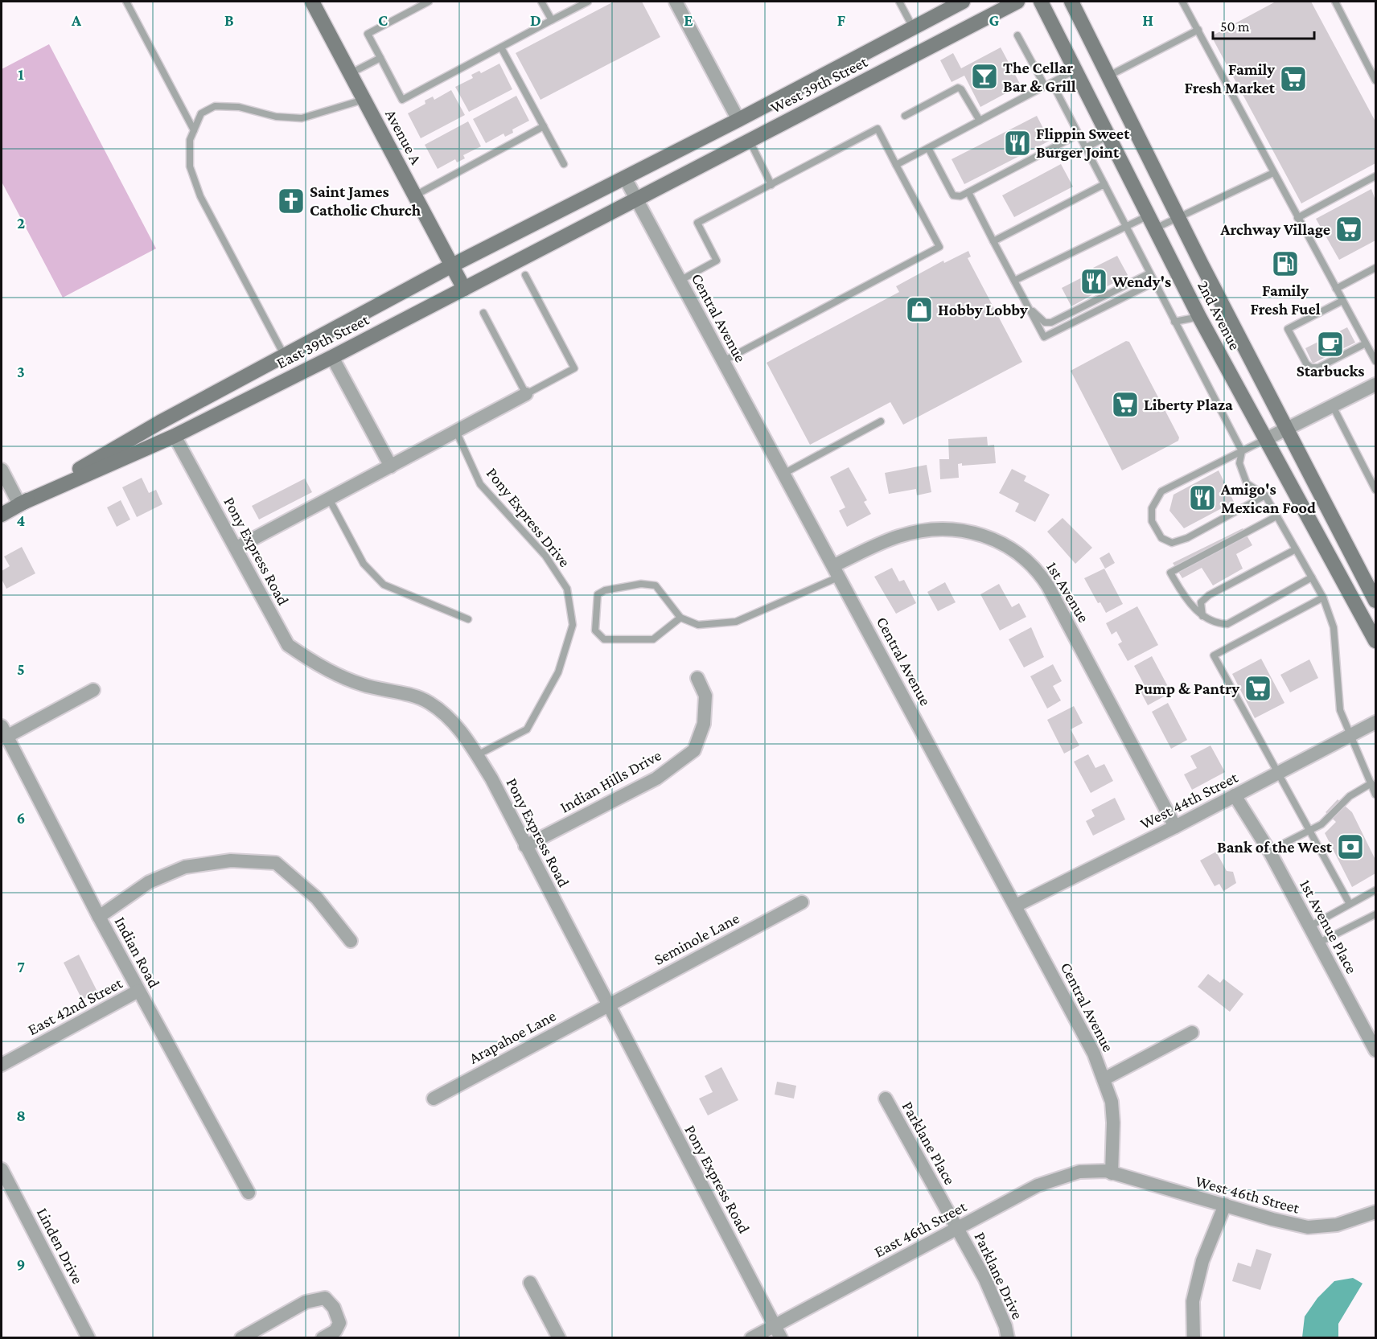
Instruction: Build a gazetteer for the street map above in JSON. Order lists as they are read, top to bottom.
{
  "streets": {
    "main road": [
      "West 39th Street",
      "Avenue A",
      "2nd Avenue",
      "East 39th Street"
    ],
    "street": [
      "Central Avenue",
      "Pony Express Road",
      "1st Avenue",
      "Indian Hills Drive",
      "West 44th Street",
      "1st Avenue Place",
      "Seminole Lane",
      "Indian Road",
      "East 42nd Street",
      "Arapahoe Lane",
      "Parklane Place",
      "West 46th Street",
      "East 46th Street",
      "Linden Drive",
      "Parklane Drive"
    ],
    "lane": ["Pony Express Drive"]
  },
  "crossings": [
    ["West 39th Street", "Central Avenue"],
    ["West 39th Street", "East 39th Street"],
    ["Avenue A", "East 39th Street"],
    ["Central Avenue", "East 39th Street"],
    ["Central Avenue", "1st Avenue"],
    ["Central Avenue", "West 44th Street"],
    ["Central Avenue", "West 46th Street"],
    ["Central Avenue", "East 46th Street"],
    ["East 39th Street", "Pony Express Road"],
    ["Pony Express Drive", "Pony Express Road"],
    ["Pony Express Road", "Indian Hills Drive"],
    ["Pony Express Road", "Seminole Lane"],
    ["Pony Express Road", "Arapahoe Lane"],
    ["Pony Express Road", "East 46th Street"],
    ["1st Avenue", "West 44th Street"],
    ["West 44th Street", "1st Avenue Place"],
    ["Seminole Lane", "Arapahoe Lane"],
    ["Indian Road", "East 42nd Street"],
    ["Parklane Place", "East 46th Street"],
    ["Parklane Place", "Parklane Drive"],
    ["West 46th Street", "East 46th Street"],
    ["East 46th Street", "Parklane Drive"]
  ],
  "places": {
    "bar": ["The Cellar Bar & Grill"],
    "supermarket": [
      "Family Fresh Market",
      "Archway Village",
      "Liberty Plaza",
      "Pump & Pantry"
    ],
    "restaurant": ["Flippin Sweet Burger Joint", "Wendy's", "Amigo's Mexican Food"],
    "church": ["Saint James Catholic Church"],
    "fuel station": ["Family Fresh Fuel"],
    "shop": ["Hobby Lobby"],
    "cafe": ["Starbucks"],
    "bank": ["Bank of the West"]
  },
  "scale_bar": "50 m",
  "grid": {
    "columns": [
      "A",
      "B",
      "C",
      "D",
      "E",
      "F",
      "G",
      "H"
    ],
    "rows": [
      "1",
      "2",
      "3",
      "4",
      "5",
      "6",
      "7",
      "8",
      "9"
    ]
  }
}
